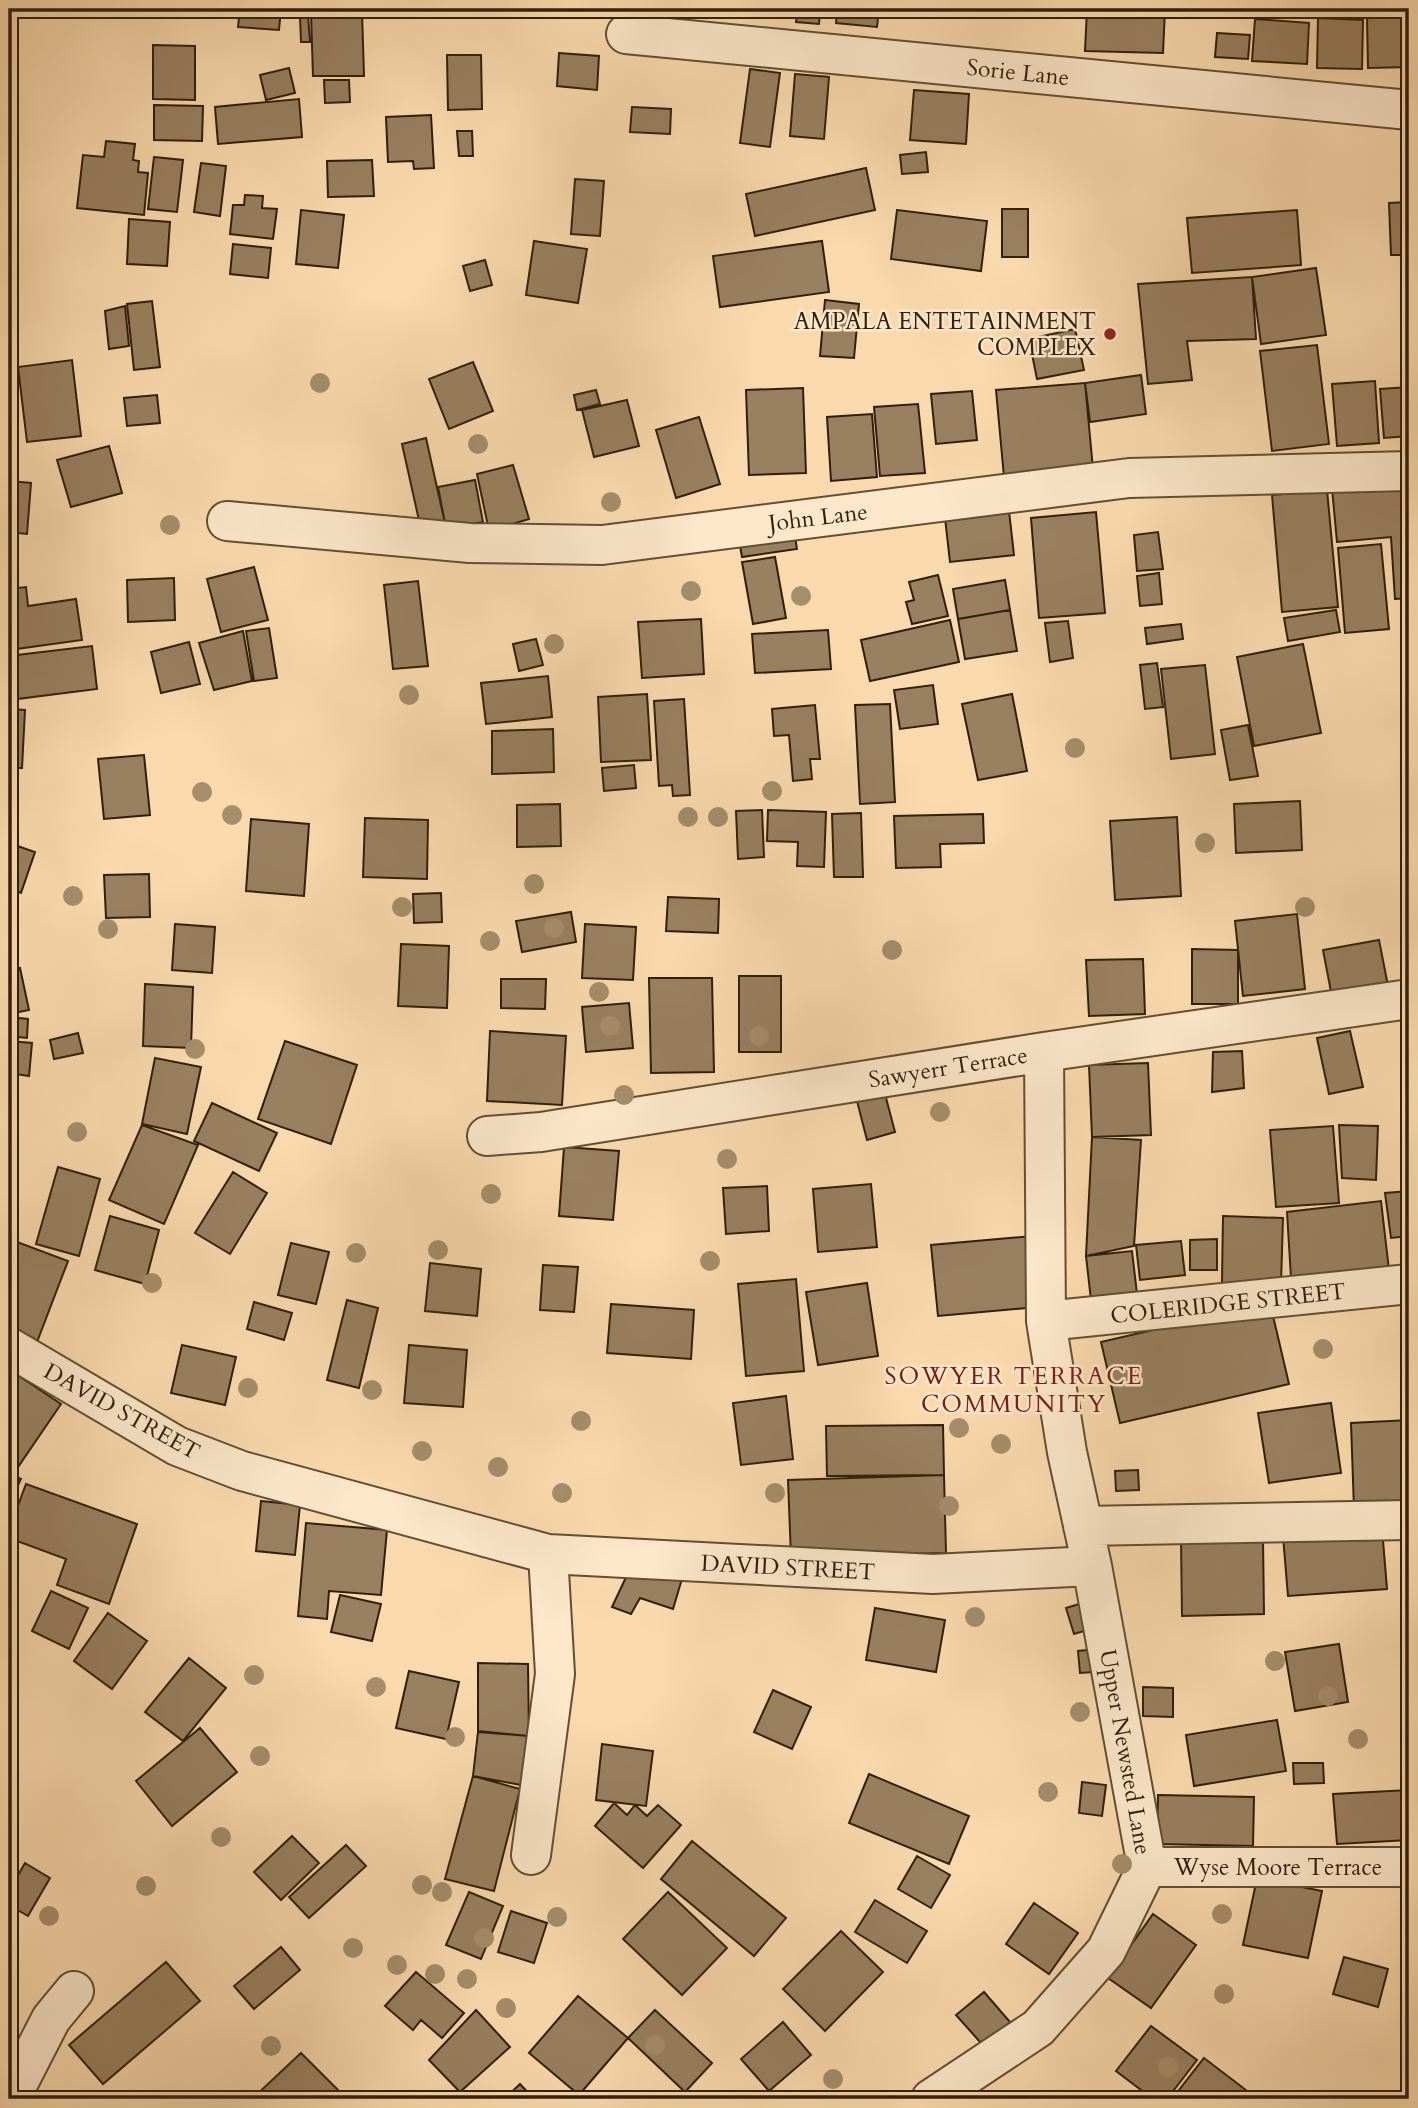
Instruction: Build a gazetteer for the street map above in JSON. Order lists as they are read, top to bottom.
{
  "streets": {
    "street": [
      "Sorie Lane",
      "John Lane",
      "Sawyerr Terrace",
      "COLERIDGE STREET",
      "DAVID STREET",
      "Upper Newsted Lane",
      "Wyse Moore Terrace"
    ]
  },
  "crossings": [
    ["DAVID STREET", "Upper Newsted Lane"],
    ["Upper Newsted Lane", "Wyse Moore Terrace"]
  ],
  "districts": ["SOWYER TERRACE COMMUNITY"],
  "places": ["AMPALA ENTETAINMENT COMPLEX"]
}
